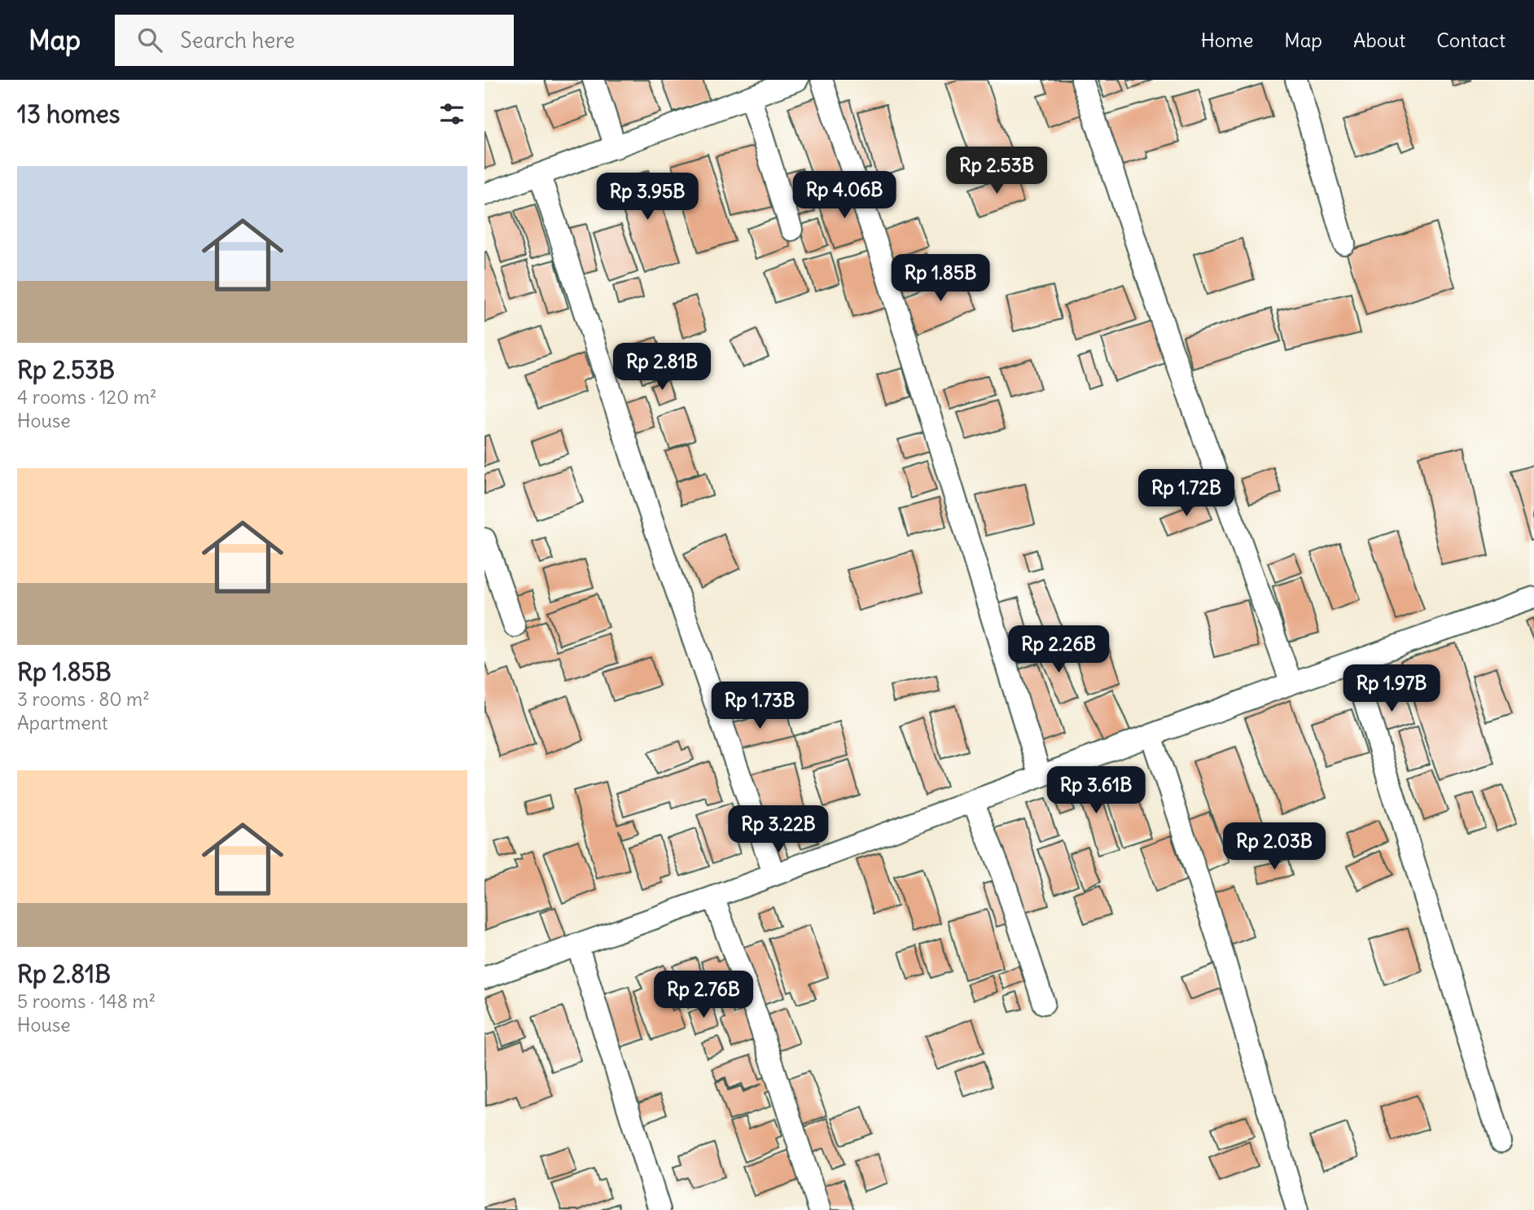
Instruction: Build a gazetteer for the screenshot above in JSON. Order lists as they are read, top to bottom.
{
  "page": {
    "header": "Map",
    "search": "Search here",
    "nav": [
      "Home",
      "Map",
      "About",
      "Contact"
    ],
    "heading": "13 homes",
    "price": [
      "Rp 2.53B",
      "Rp 4.06B",
      "Rp 3.95B",
      "Rp 1.85B",
      "Rp 2.81B",
      "Rp 1.72B",
      "Rp 2.26B",
      "Rp 1.97B",
      "Rp 1.73B",
      "Rp 3.61B",
      "Rp 3.22B",
      "Rp 2.03B",
      "Rp 2.76B"
    ],
    "list": [
      {
        "name": "Rp 2.53B",
        "note": "4 rooms · 120 m² · House"
      },
      {
        "name": "Rp 1.85B",
        "note": "3 rooms · 80 m² · Apartment"
      },
      {
        "name": "Rp 2.81B",
        "note": "5 rooms · 148 m² · House"
      }
    ]
  }
}
